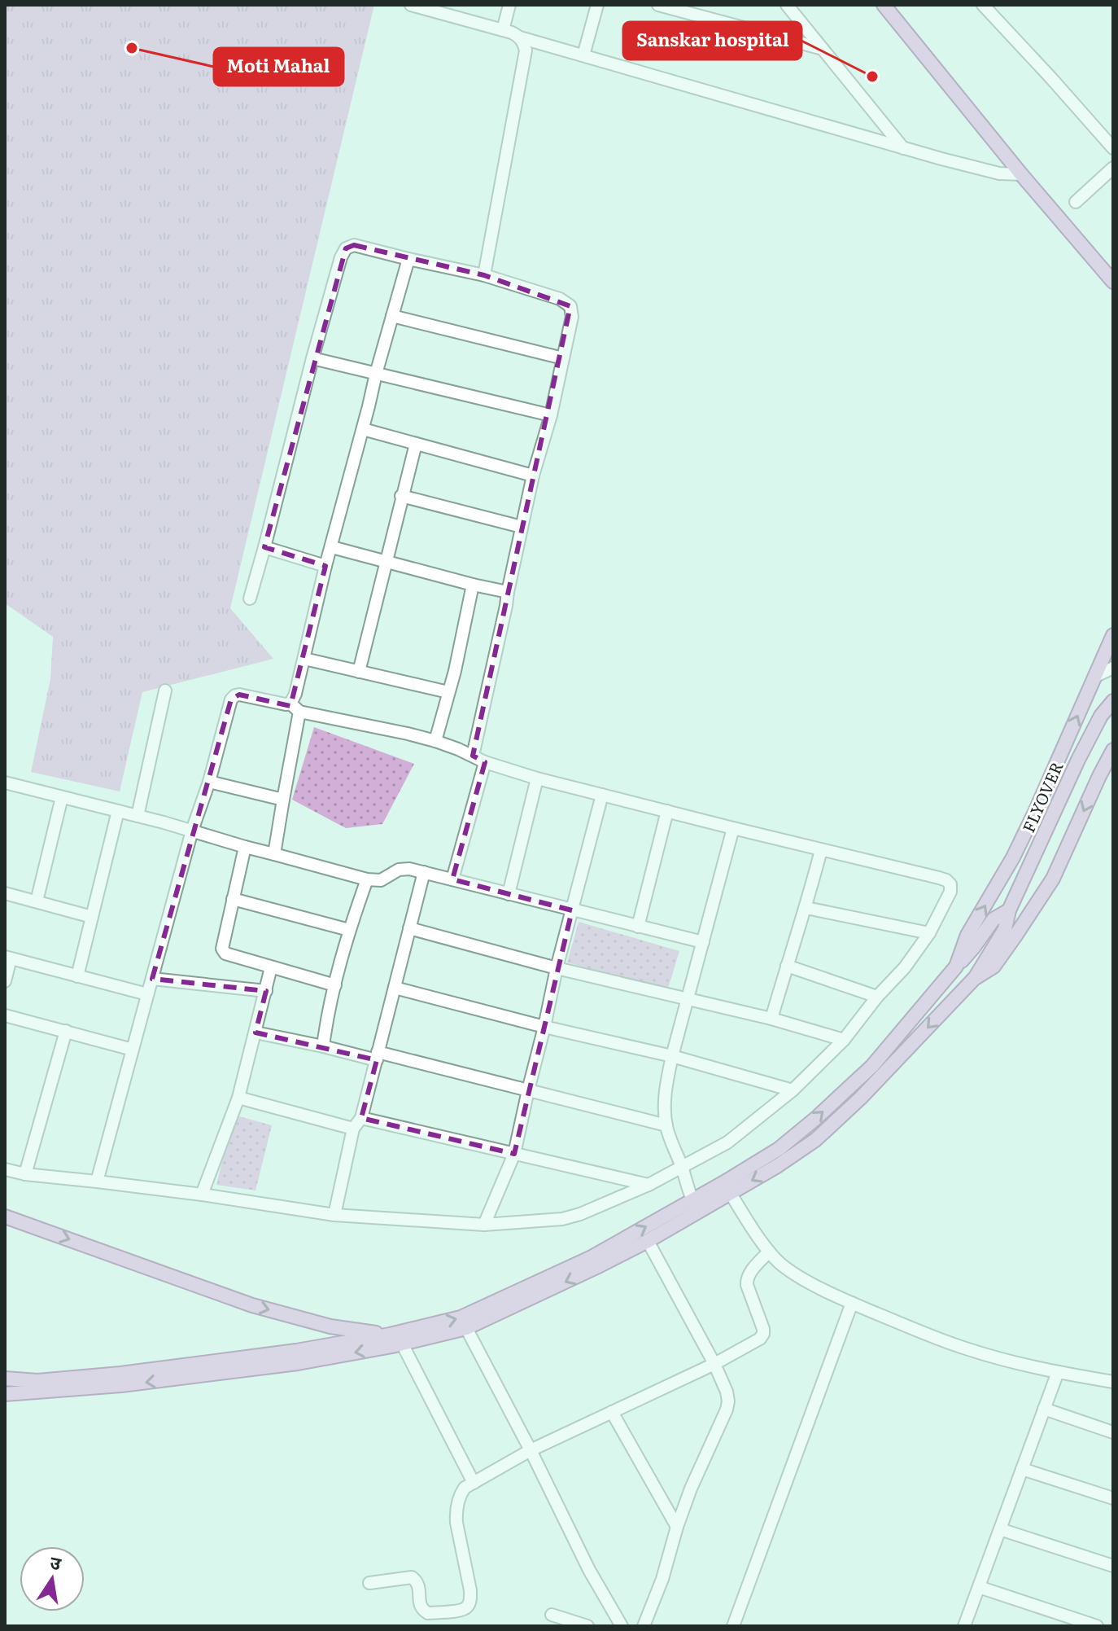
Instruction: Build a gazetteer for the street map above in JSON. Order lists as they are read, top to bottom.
{
  "streets": {
    "main road": ["FLYOVER"]
  },
  "places": ["Moti Mahal", "Sanskar hospital"],
  "north": "top"
}
